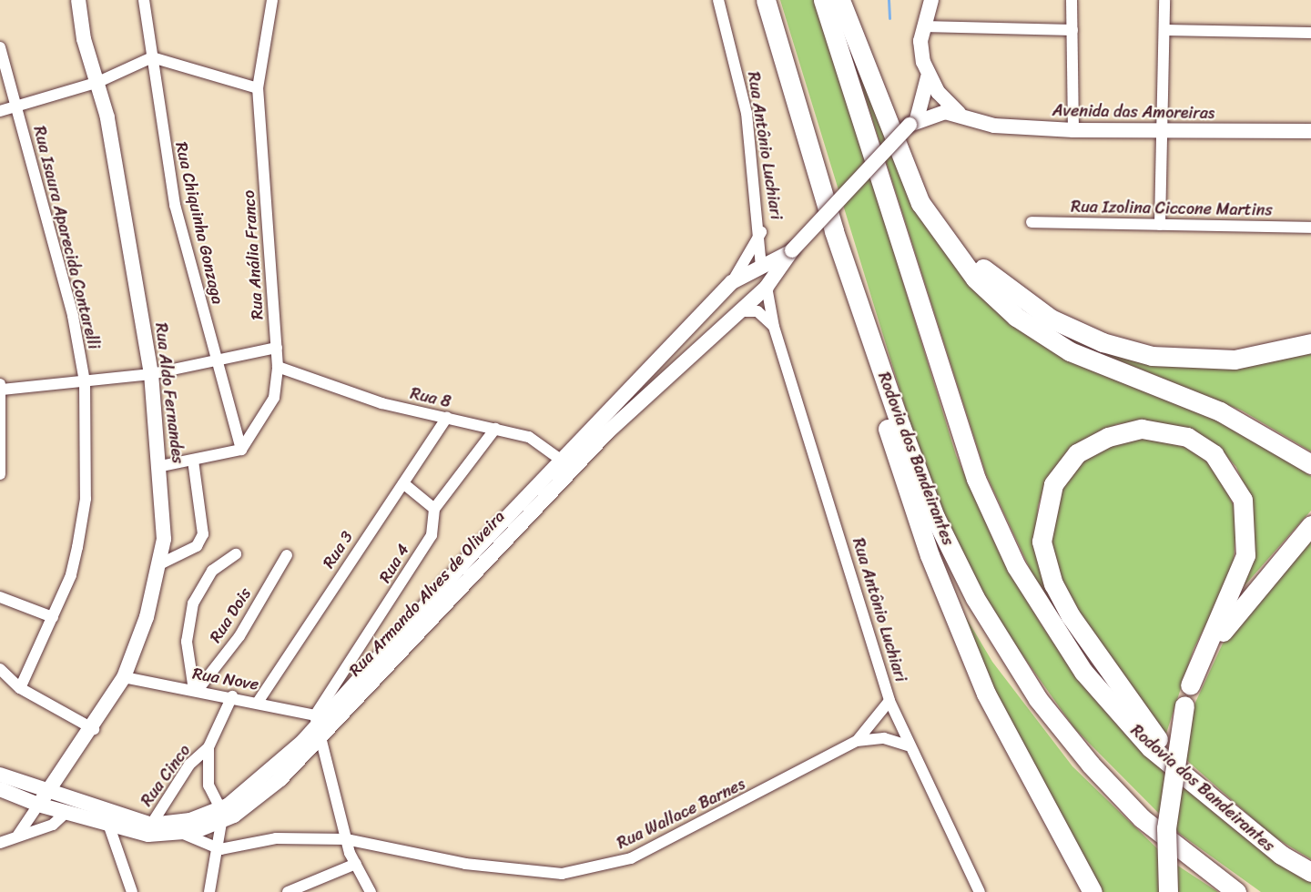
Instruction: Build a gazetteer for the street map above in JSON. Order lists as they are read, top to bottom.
{
  "streets": {
    "highway": ["Rodovia dos Bandeirantes"],
    "main road": ["Avenida das Amoreiras", "Rua Aldo Fernandes", "Rua Armando Alves de Oliveira"],
    "street": [
      "Rua Antônio Luchiari",
      "Rua Izolina Ciccone Martins",
      "Rua Chiquinha Gonzaga",
      "Rua Isaura Aparecida Contarelli",
      "Rua Anália Franco",
      "Rua 8",
      "Rua 3",
      "Rua 4",
      "Rua Dois",
      "Rua Nove",
      "Rua Cinco",
      "Rua Wallace Barnes"
    ]
  },
  "crossings": [
    ["Avenida das Amoreiras", "Rua Armando Alves de Oliveira"],
    ["Rua Antônio Luchiari", "Rua Armando Alves de Oliveira"],
    ["Rua Antônio Luchiari", "Rua Wallace Barnes"],
    ["Rua Chiquinha Gonzaga", "Rua Anália Franco"],
    ["Rua Anália Franco", "Rua 8"],
    ["Rua Aldo Fernandes", "Rua Armando Alves de Oliveira"],
    ["Rua Aldo Fernandes", "Rua Nove"],
    ["Rua 8", "Rua 3"],
    ["Rua 8", "Rua Armando Alves de Oliveira"],
    ["Rua 3", "Rua Nove"],
    ["Rua 4", "Rua Armando Alves de Oliveira"],
    ["Rua 4", "Rua Nove"],
    ["Rua Armando Alves de Oliveira", "Rua Nove"],
    ["Rua Armando Alves de Oliveira", "Rua Cinco"],
    ["Rua Dois", "Rua Nove"],
    ["Rua Nove", "Rua Cinco"]
  ]
}
